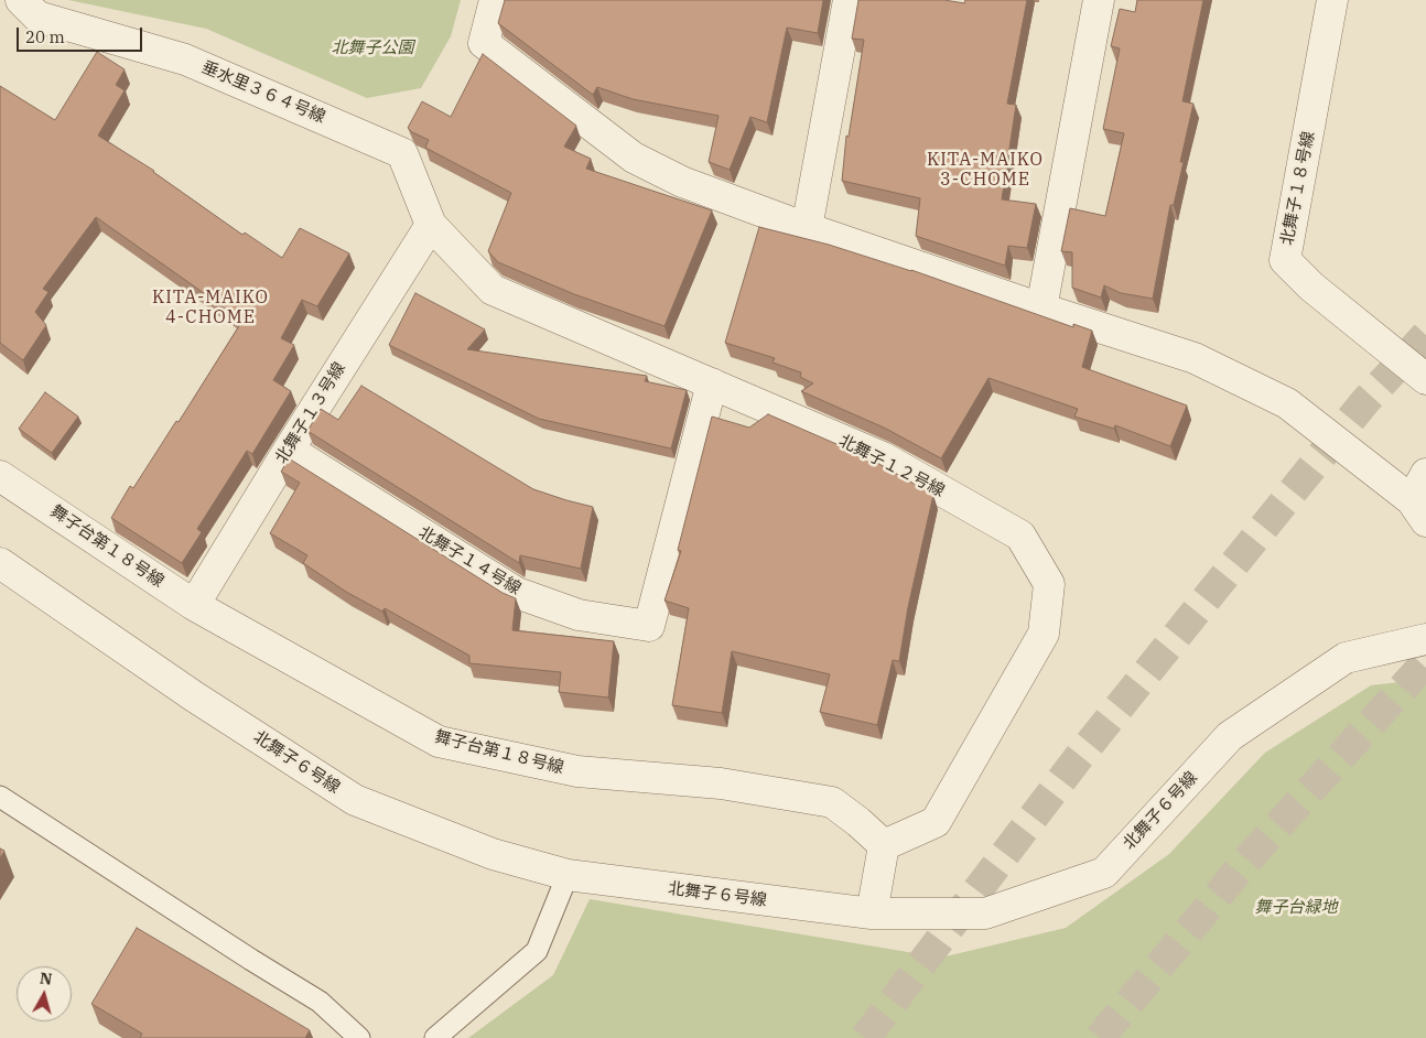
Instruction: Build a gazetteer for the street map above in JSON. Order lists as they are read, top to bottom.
{
  "streets": {
    "street": [
      "垂水里３６４号線",
      "北舞子１８号線",
      "北舞子１３号線",
      "北舞子１２号線",
      "舞子台第１８号線",
      "北舞子１４号線",
      "北舞子６号線"
    ]
  },
  "crossings": [
    ["垂水里３６４号線", "北舞子１３号線"],
    ["垂水里３６４号線", "北舞子１２号線"],
    ["北舞子１３号線", "北舞子１２号線"],
    ["北舞子１３号線", "舞子台第１８号線"],
    ["北舞子１３号線", "北舞子１４号線"],
    ["北舞子１２号線", "舞子台第１８号線"],
    ["北舞子１２号線", "北舞子１４号線"]
  ],
  "districts": ["KITA-MAIKO 3-CHOME", "KITA-MAIKO 4-CHOME"],
  "parks": ["北舞子公園", "舞子台緑地"],
  "scale_bar": "20 m",
  "north": "top"
}
